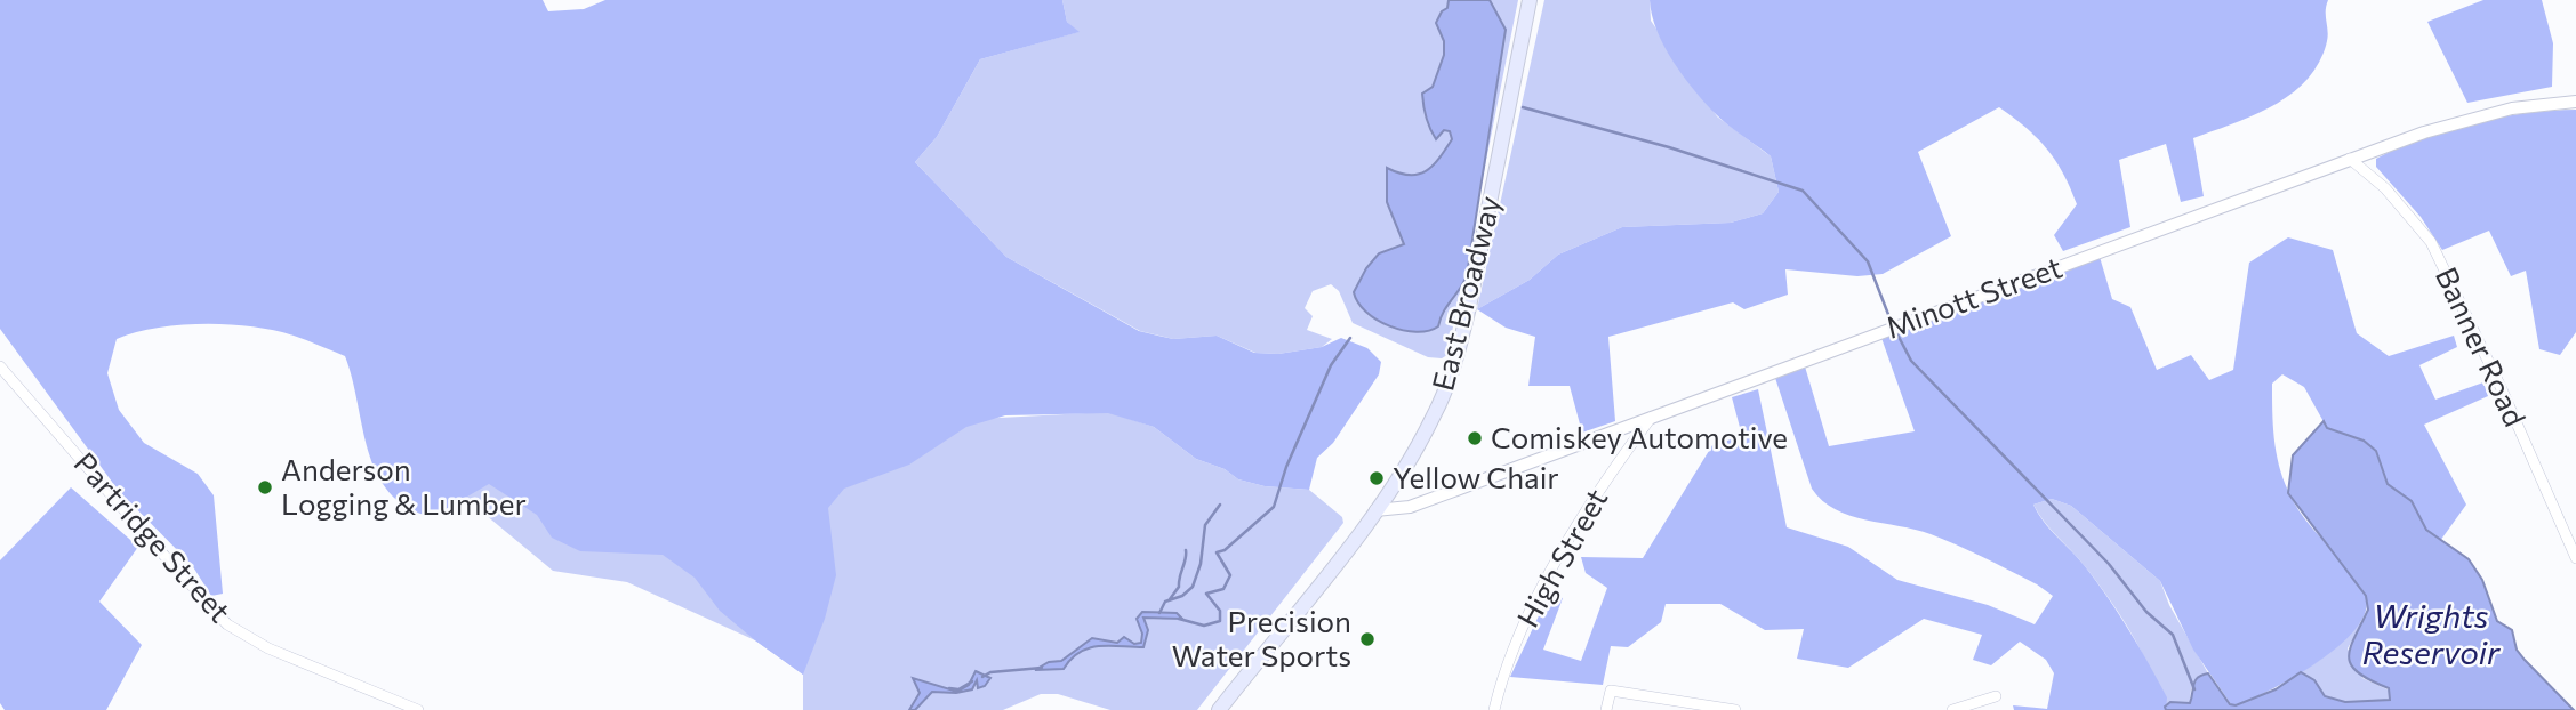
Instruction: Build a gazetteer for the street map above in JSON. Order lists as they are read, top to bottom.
{
  "streets": {
    "main road": ["East Broadway"],
    "street": [
      "Minott Street",
      "Banner Road",
      "Partridge Street",
      "High Street"
    ]
  },
  "crossings": [
    ["East Broadway", "Minott Street"],
    ["Minott Street", "Banner Road"],
    ["Minott Street", "High Street"]
  ],
  "water": ["Wrights Reservoir"],
  "places": [
    "Comiskey Automotive",
    "Yellow Chair",
    "Anderson Logging & Lumber",
    "Precision Water Sports"
  ]
}
